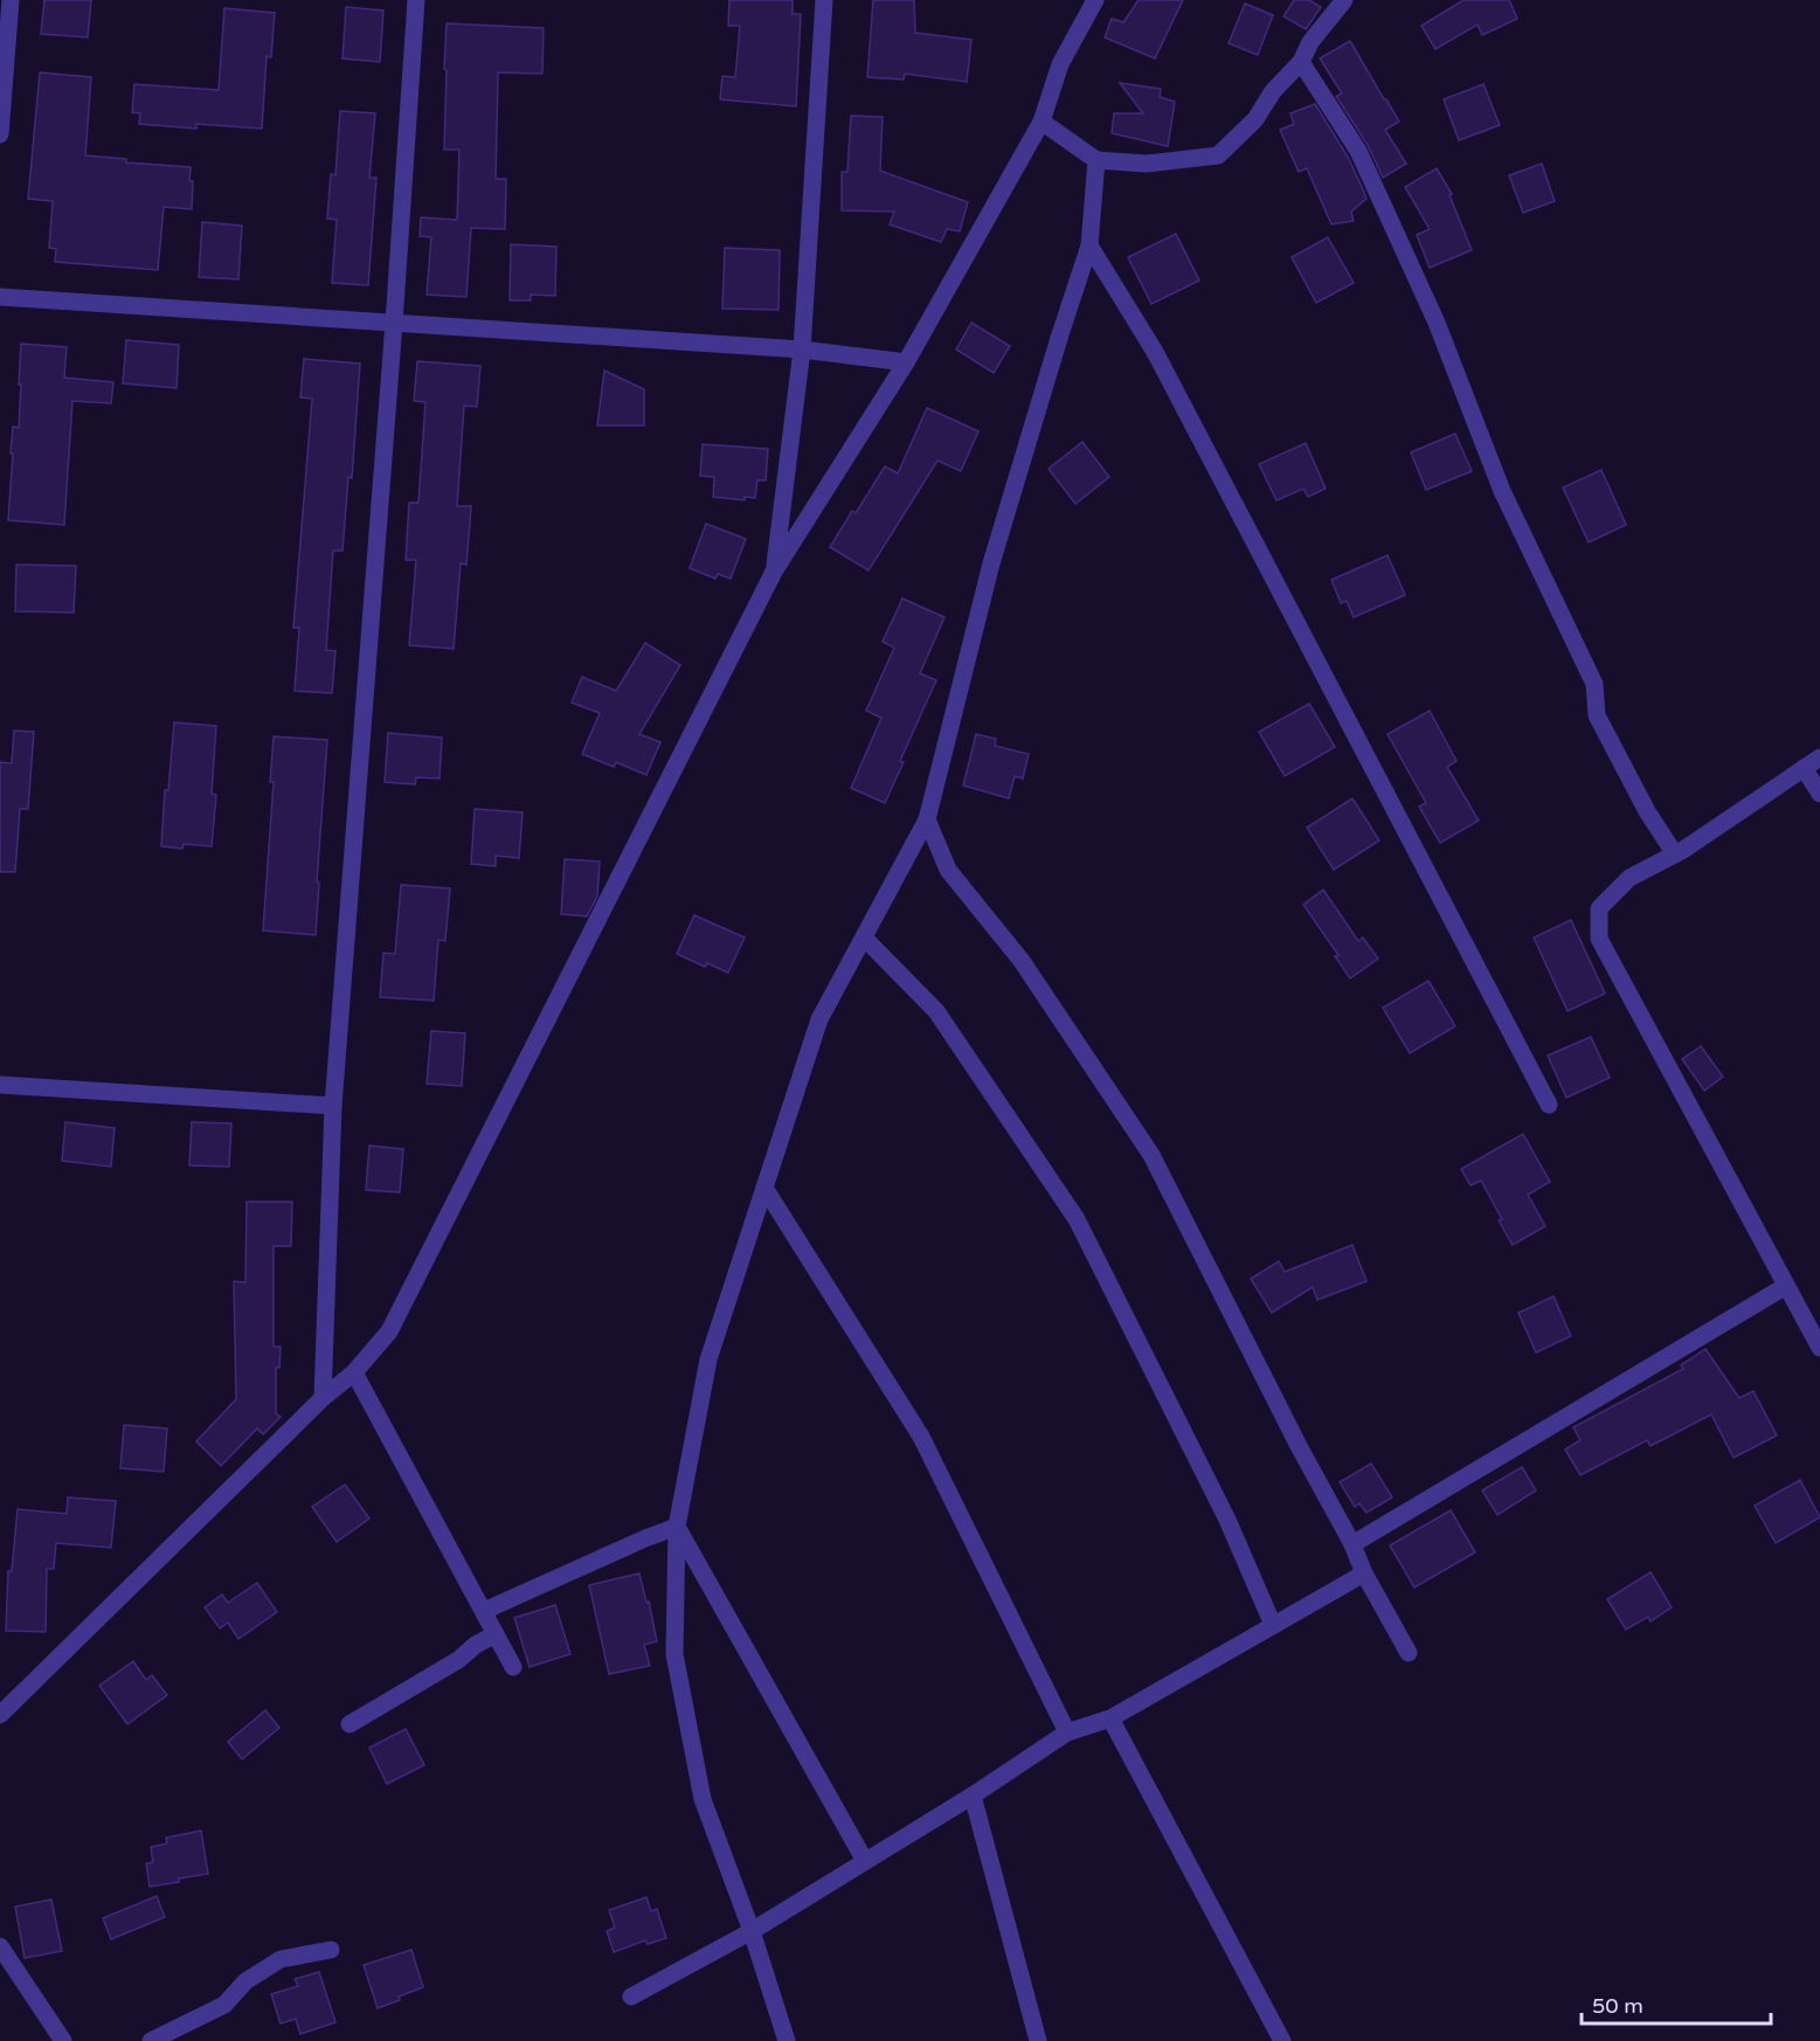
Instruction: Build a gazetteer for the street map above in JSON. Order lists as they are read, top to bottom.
{
  "scale_bar": "50 m"
}
